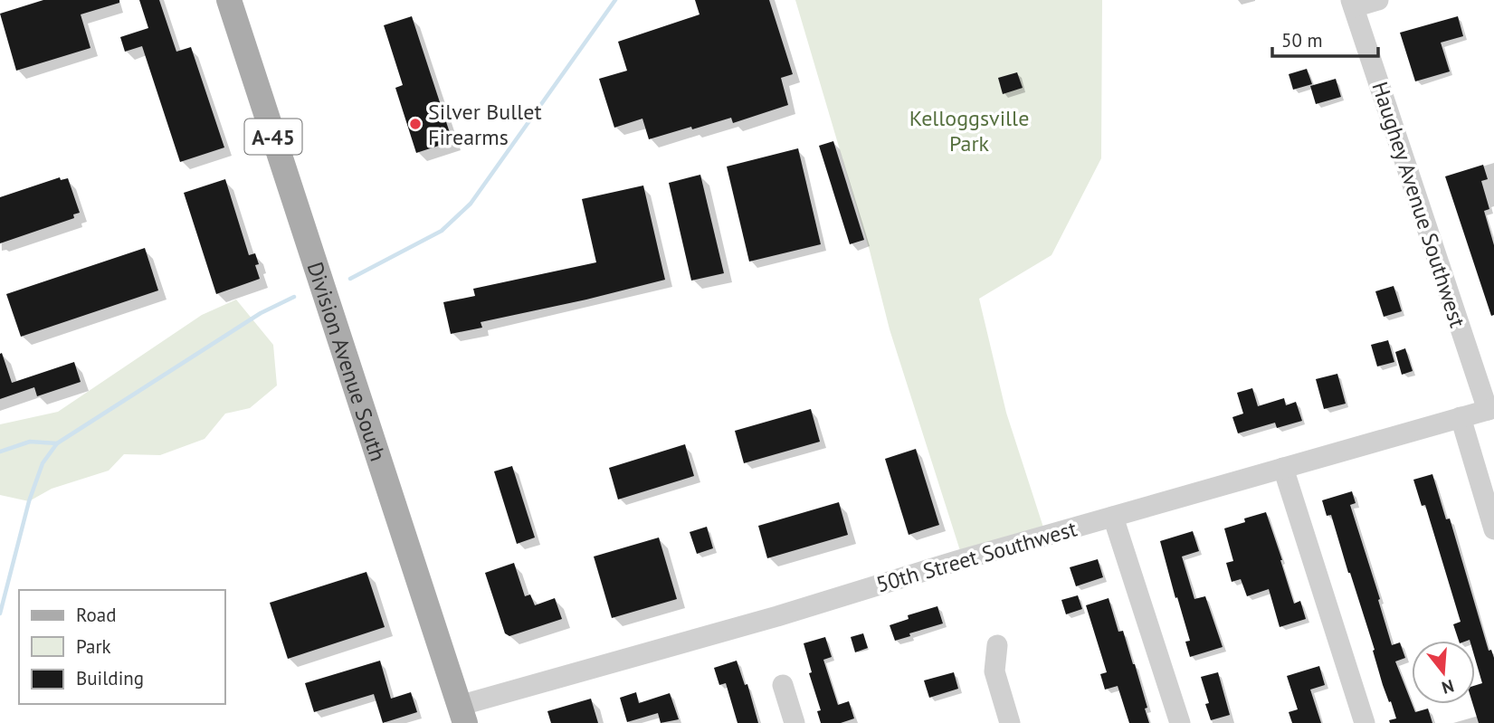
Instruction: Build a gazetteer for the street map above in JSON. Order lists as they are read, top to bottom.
{
  "streets": {
    "main road": ["A-45", "Division Avenue South"],
    "street": ["Haughey Avenue Southwest", "50th Street Southwest"]
  },
  "crossings": [
    ["Haughey Avenue Southwest", "50th Street Southwest"],
    ["Division Avenue South", "50th Street Southwest"]
  ],
  "parks": ["Kelloggsville Park"],
  "places": ["Silver Bullet Firearms"],
  "legend": ["Road", "Park", "Building"],
  "scale_bar": "50 m",
  "north": "bottom"
}
